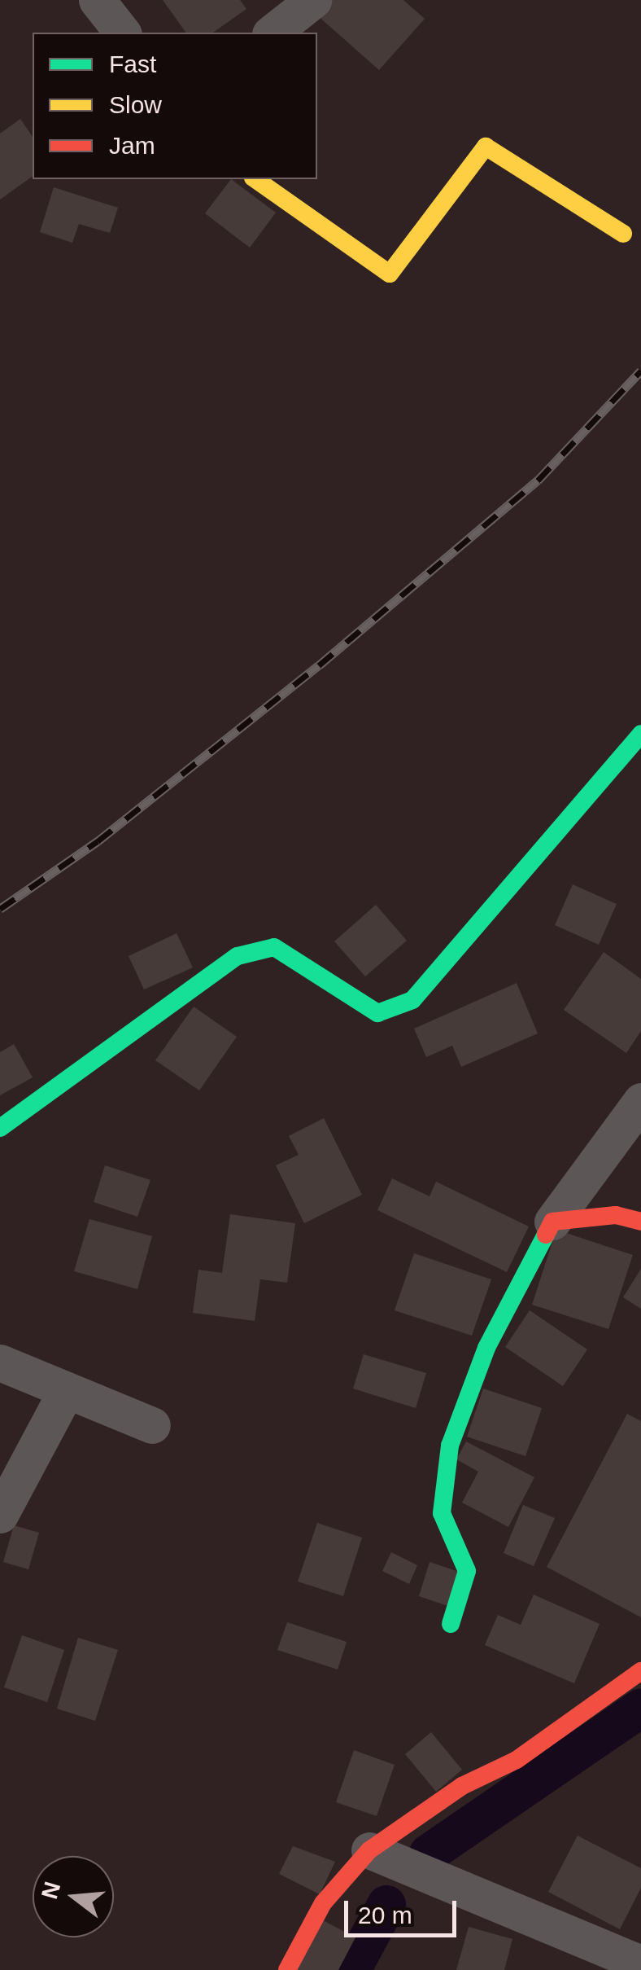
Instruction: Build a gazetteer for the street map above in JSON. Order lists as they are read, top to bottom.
{
  "legend": ["Fast", "Slow", "Jam"],
  "scale_bar": "20 m",
  "north": "left"
}
